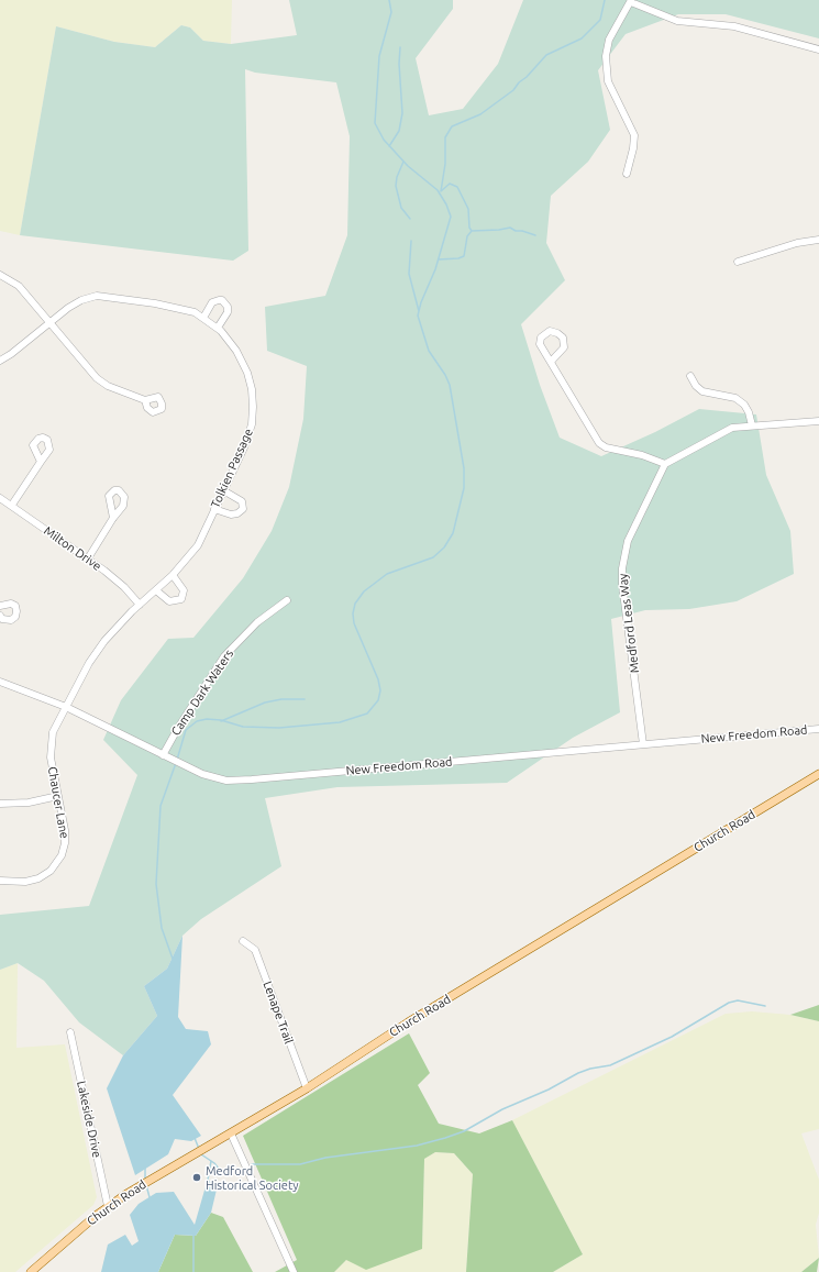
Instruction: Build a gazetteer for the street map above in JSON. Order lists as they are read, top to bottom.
{
  "streets": {
    "main road": ["Church Road"],
    "street": [
      "Tolkien Passage",
      "Milton Drive",
      "Medford Leas Way",
      "Camp Dark Waters",
      "New Freedom Road",
      "Chaucer Lane",
      "Lenape Trail",
      "Lakeside Drive"
    ]
  },
  "crossings": [
    ["Tolkien Passage", "Milton Drive"],
    ["Tolkien Passage", "New Freedom Road"],
    ["Tolkien Passage", "Chaucer Lane"],
    ["Medford Leas Way", "New Freedom Road"],
    ["Camp Dark Waters", "New Freedom Road"],
    ["New Freedom Road", "Chaucer Lane"],
    ["Church Road", "Lenape Trail"],
    ["Church Road", "Lakeside Drive"]
  ],
  "places": ["Medford Historical Society"]
}
